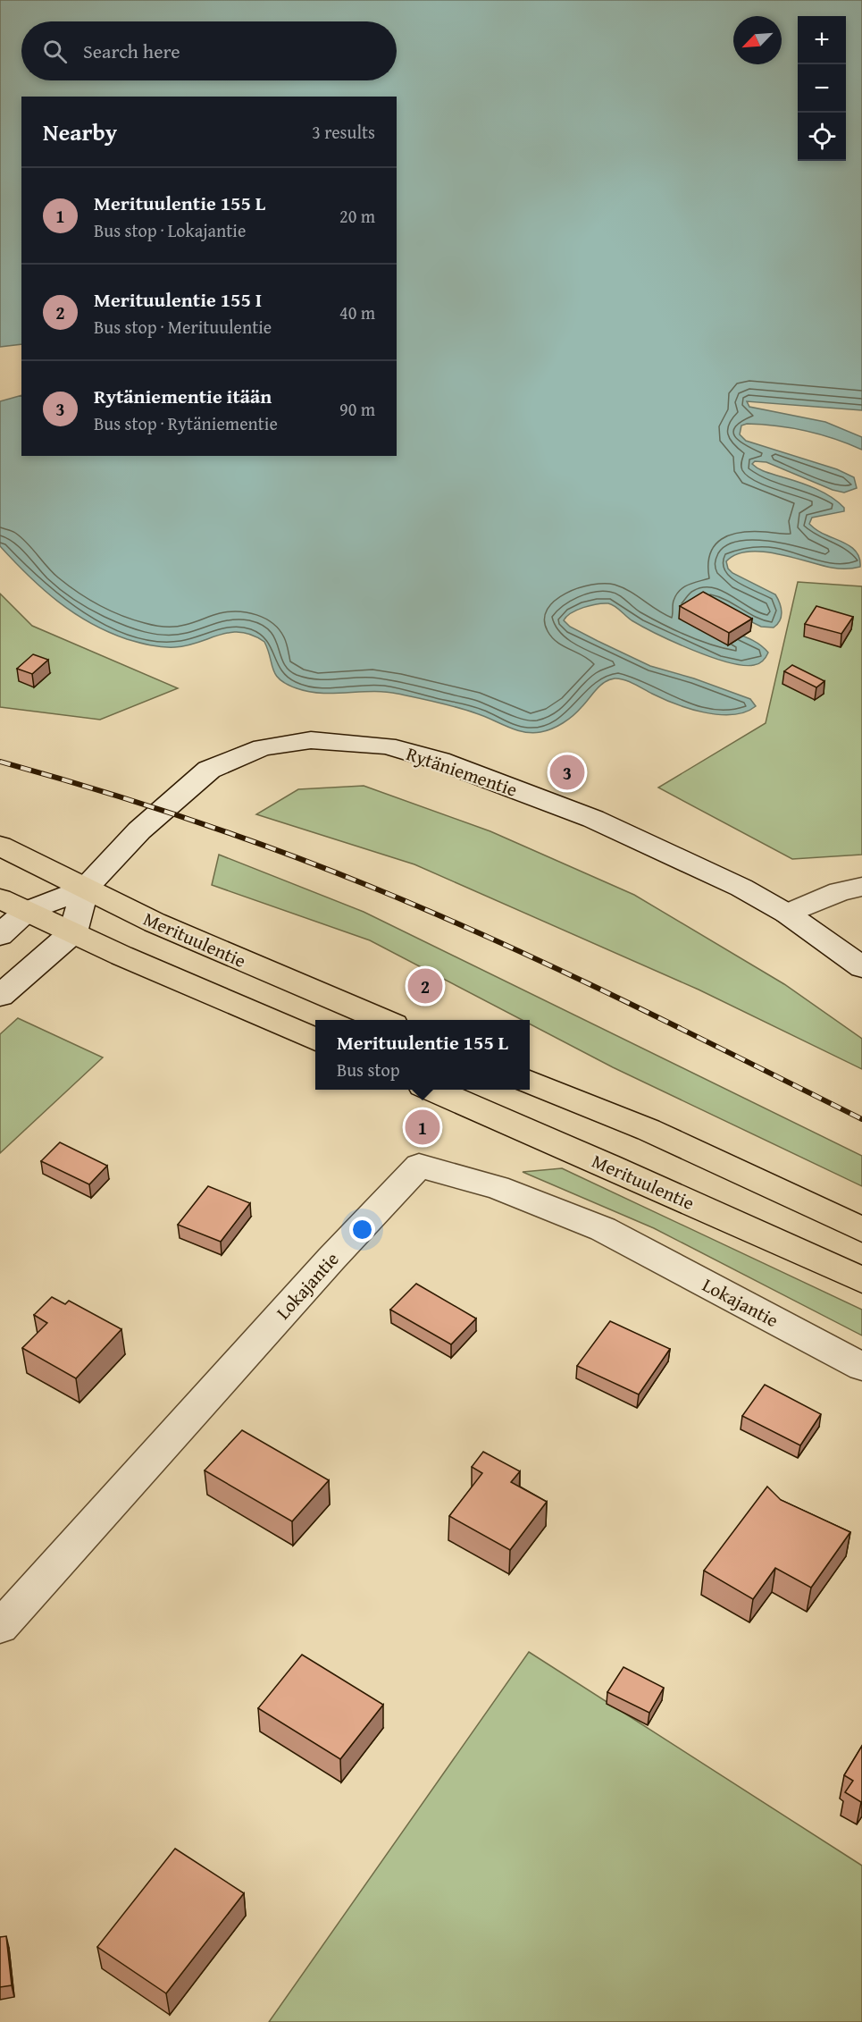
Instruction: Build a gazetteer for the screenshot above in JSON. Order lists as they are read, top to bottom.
{
  "streets": {
    "main road": ["Merituulentie"],
    "street": ["Rytäniementie", "Lokajantie"]
  },
  "crossings": [
    ["Rytäniementie", "Merituulentie"]
  ],
  "north": "bottom left",
  "page": {
    "map_buttons": ["+", "−"],
    "search": "Search here",
    "heading": ["Nearby", "3 results"],
    "list": [
      {
        "mark": "1",
        "name": "Merituulentie 155 L",
        "note": "Bus stop · Lokajantie",
        "value": "20 m"
      },
      {
        "mark": "2",
        "name": "Merituulentie 155 I",
        "note": "Bus stop · Merituulentie",
        "value": "40 m"
      },
      {
        "mark": "3",
        "name": "Rytäniementie itään",
        "note": "Bus stop · Rytäniementie",
        "value": "90 m"
      }
    ],
    "pins": ["3", "2", "1"],
    "popup": ["Merituulentie 155 L", "Bus stop"]
  }
}
